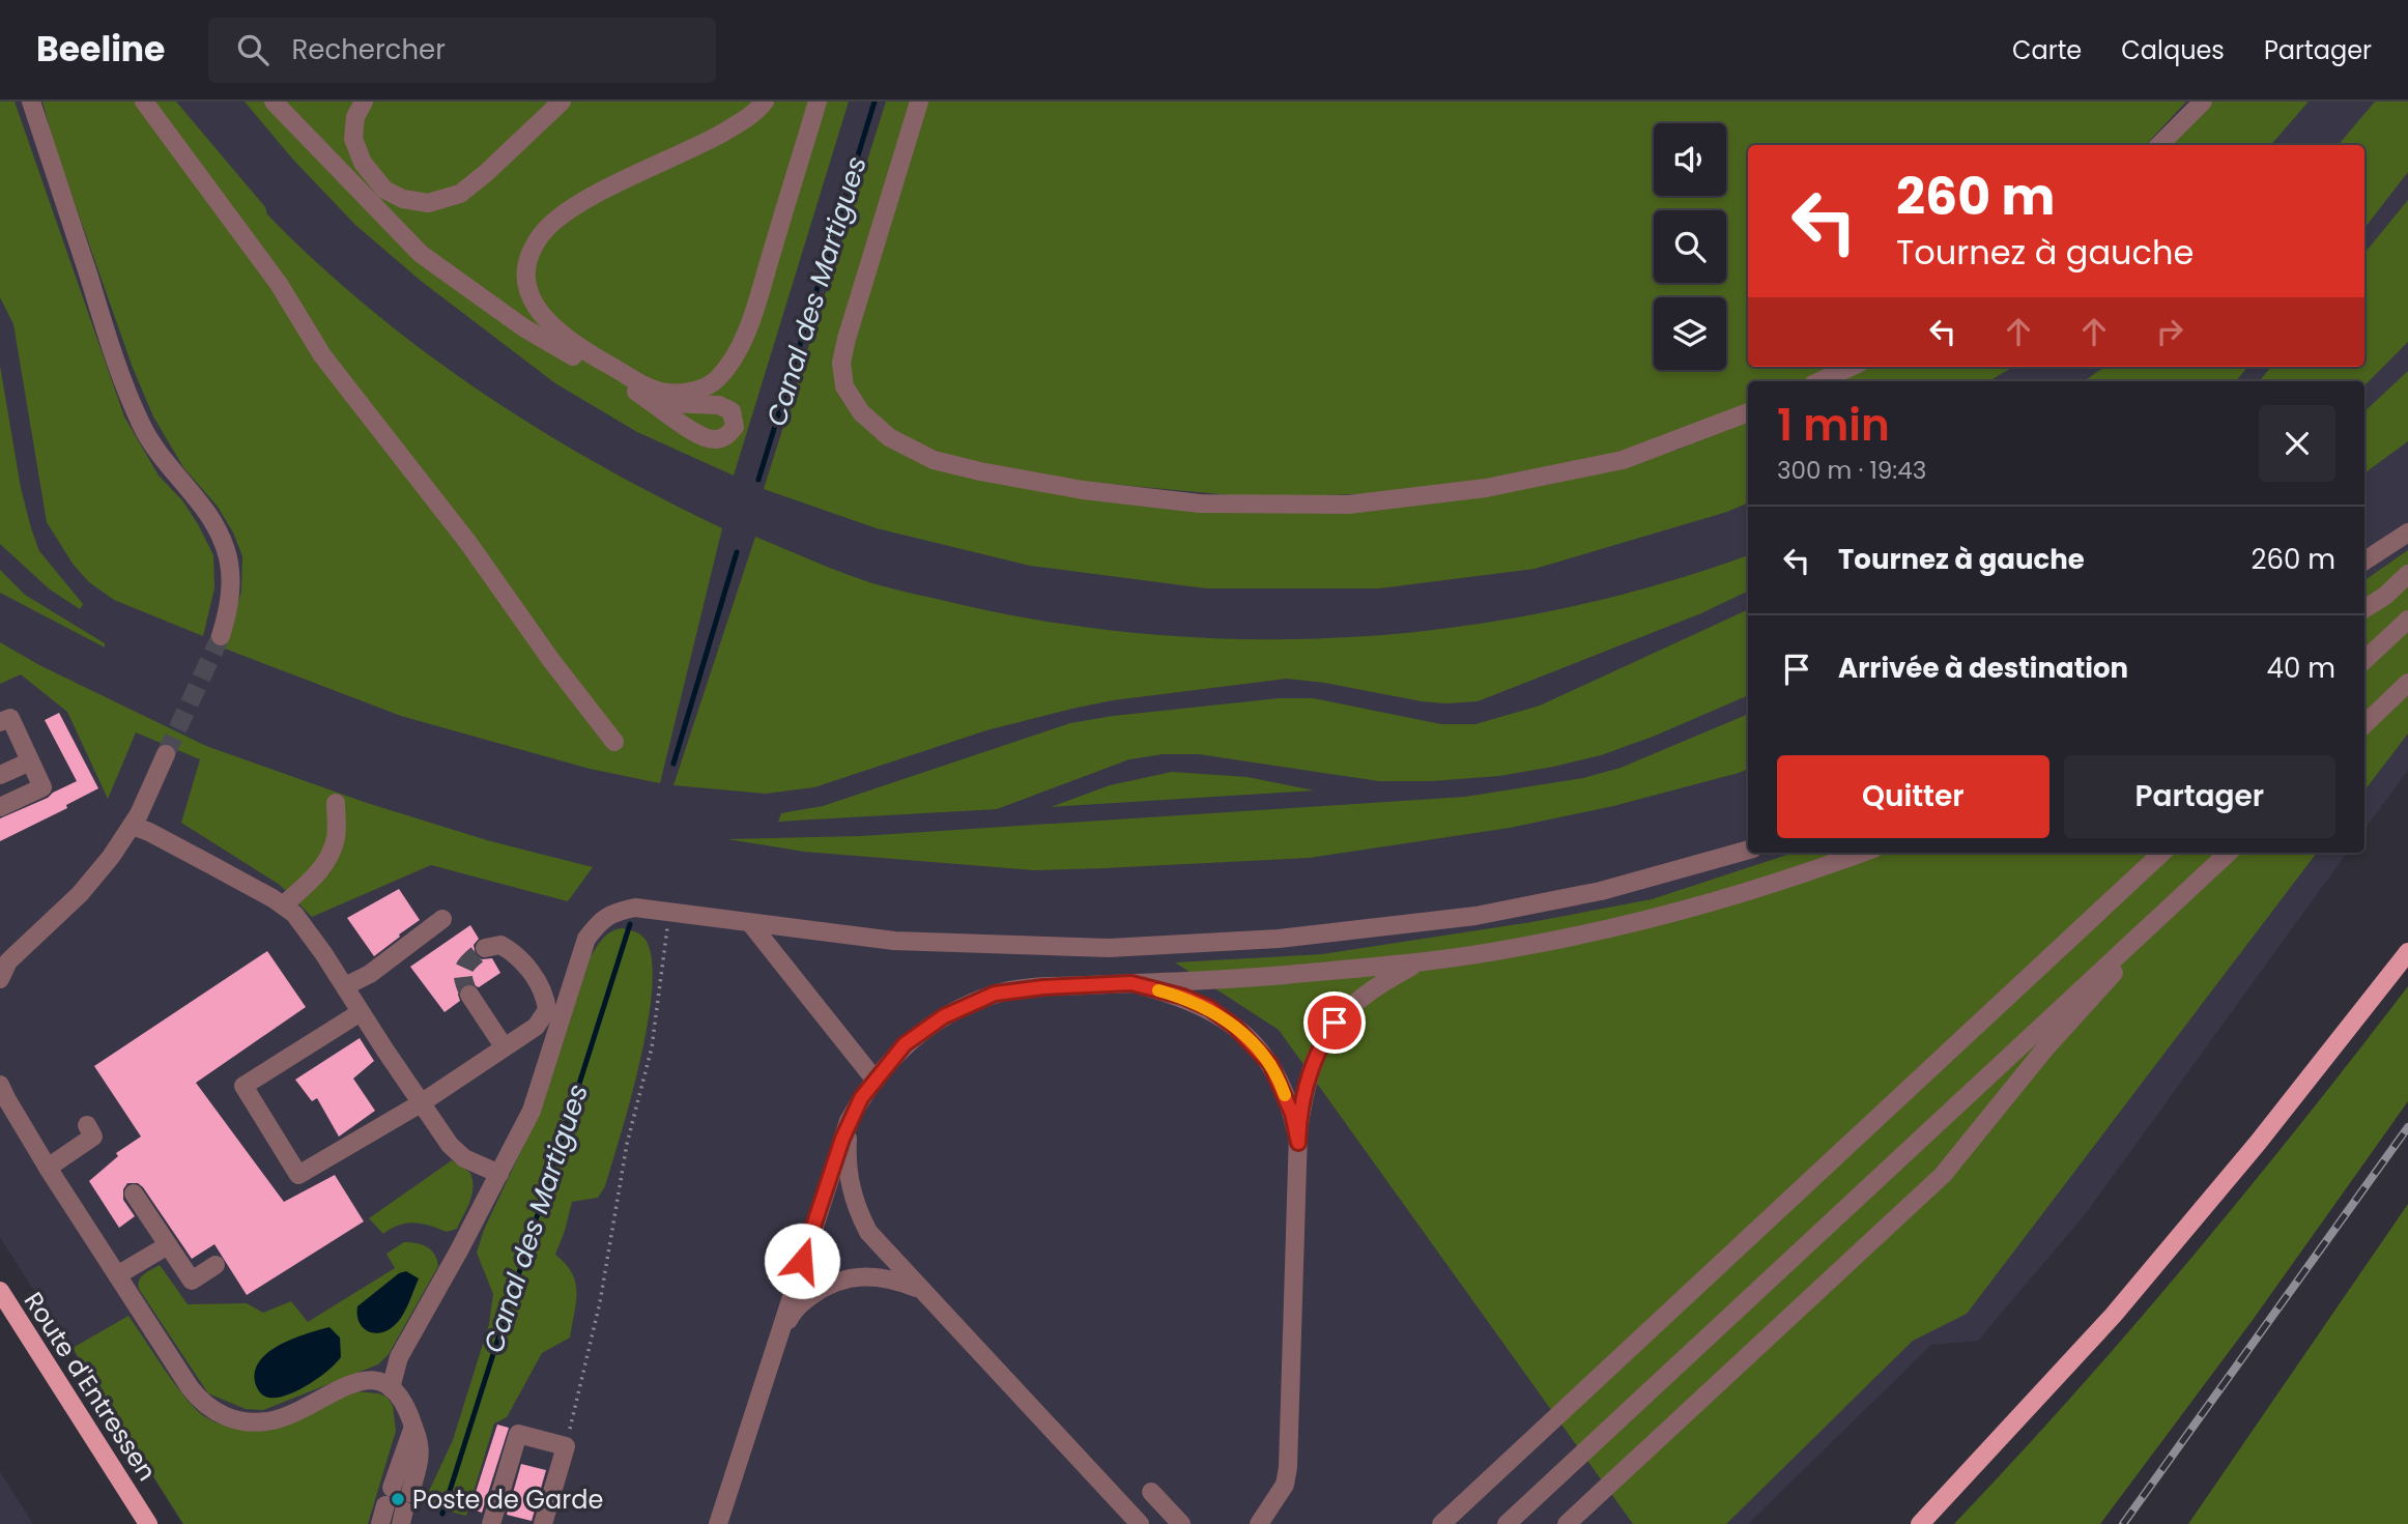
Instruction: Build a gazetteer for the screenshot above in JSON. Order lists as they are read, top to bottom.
{
  "streets": {
    "main road": ["Route d'Entressen"]
  },
  "water": ["Canal des Martigues"],
  "places": ["Poste de Garde"],
  "page": {
    "header": "Beeline",
    "search": "Rechercher",
    "nav": ["Carte", "Calques", "Partager"],
    "turn": ["260 m", "Tournez à gauche"],
    "heading": ["1 min", "300 m · 19:43"],
    "list": [
      {
        "name": "Tournez à gauche",
        "value": "260 m"
      },
      {
        "name": "Arrivée à destination",
        "value": "40 m"
      }
    ],
    "buttons": ["Quitter", "Partager"]
  }
}
